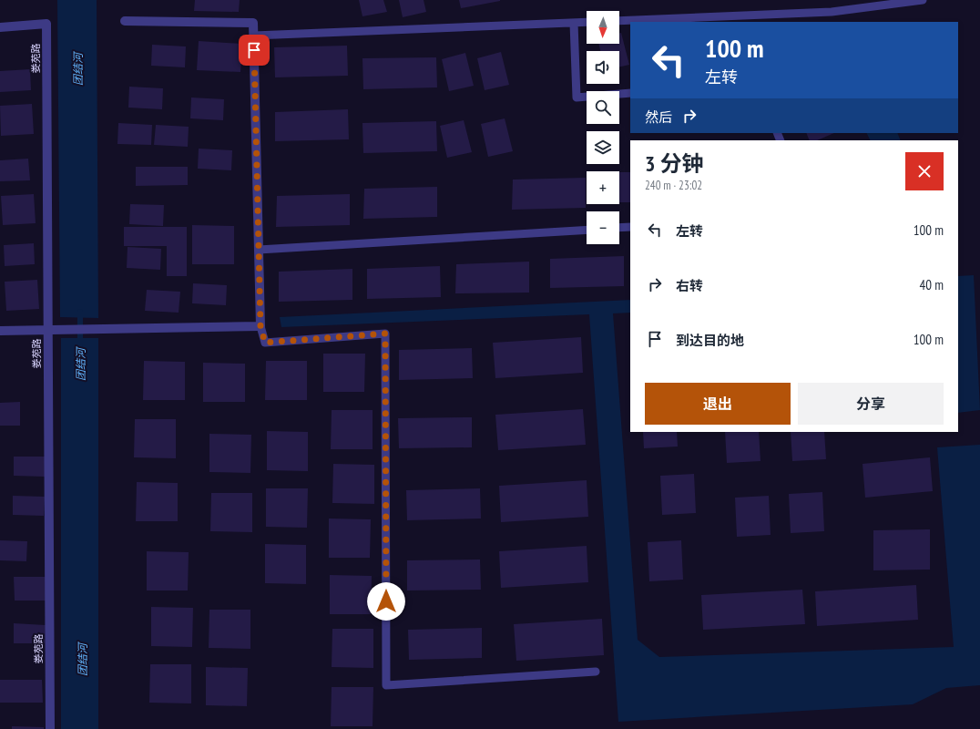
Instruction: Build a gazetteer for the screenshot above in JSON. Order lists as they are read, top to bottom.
{
  "streets": {
    "street": ["娄苑路"]
  },
  "water": ["团结河"],
  "north": "bottom",
  "page": {
    "map_buttons": ["+", "−"],
    "turn": ["100 m", "左转"],
    "then": "然后",
    "heading": ["3 分钟", "240 m · 23:02"],
    "list": [
      {
        "name": "左转",
        "value": "100 m"
      },
      {
        "name": "右转",
        "value": "40 m"
      },
      {
        "name": "到达目的地",
        "value": "100 m"
      }
    ],
    "buttons": ["退出", "分享"]
  }
}
